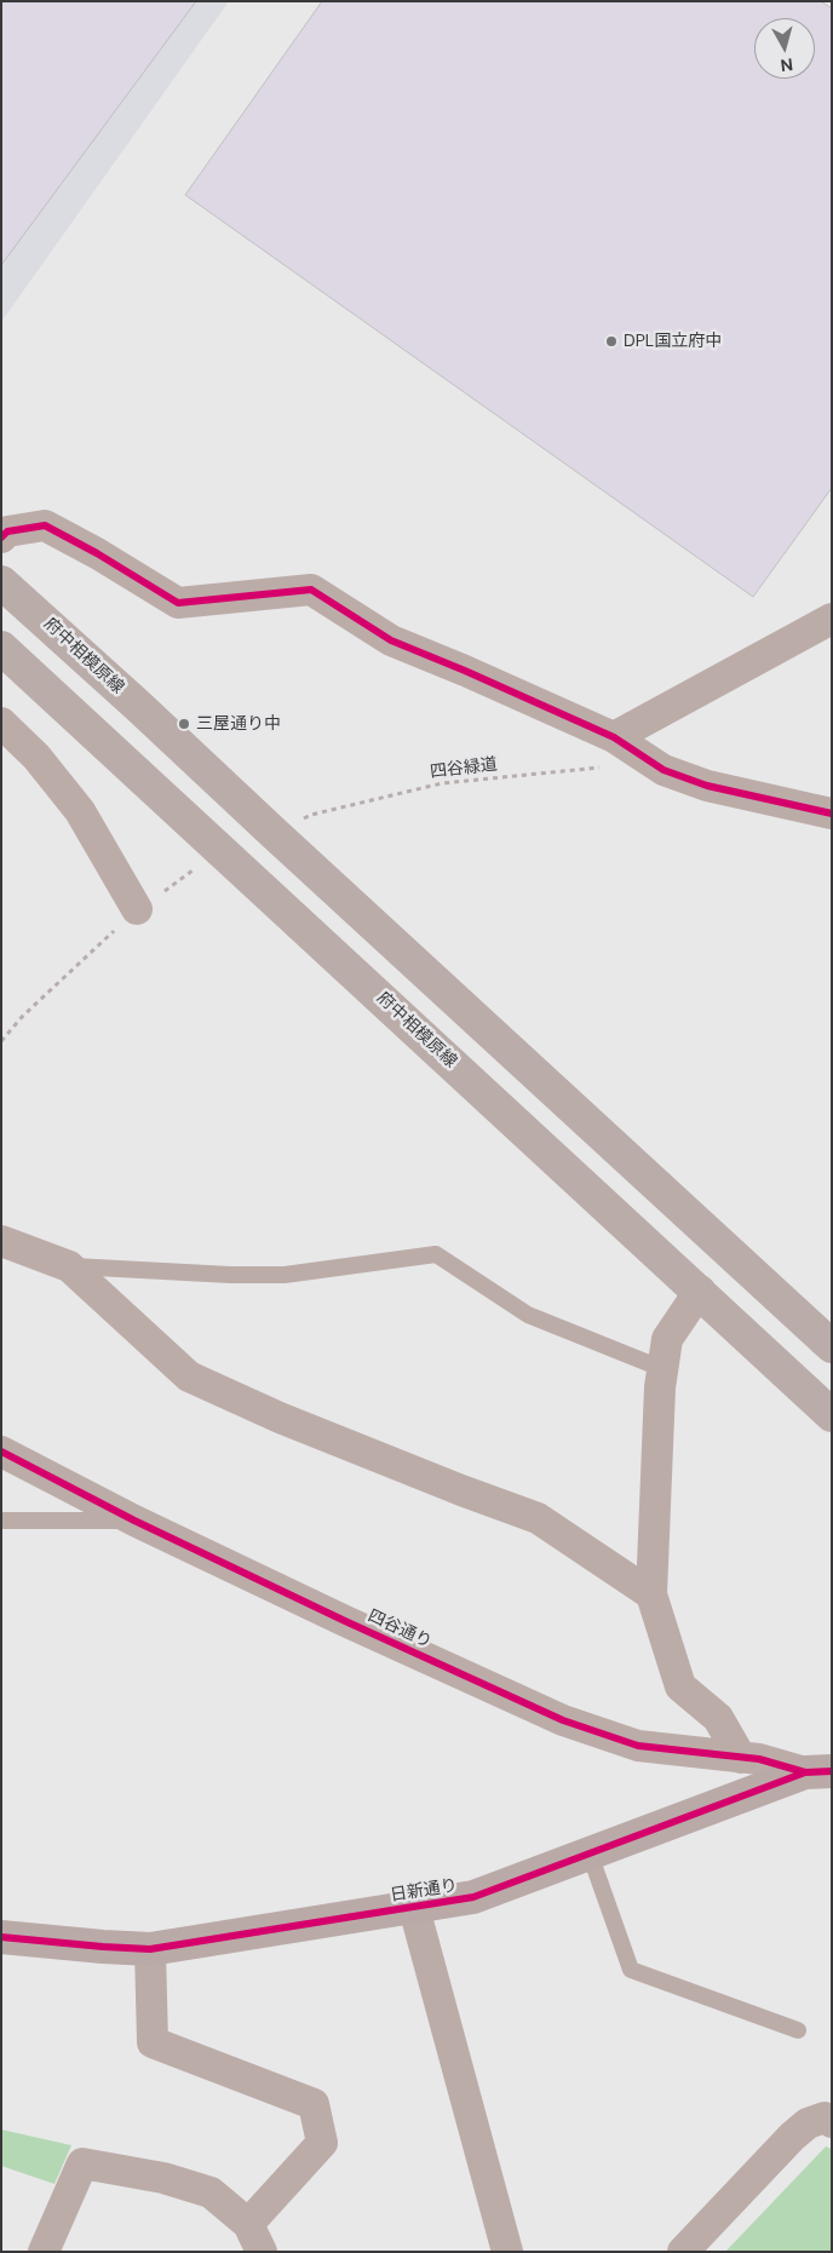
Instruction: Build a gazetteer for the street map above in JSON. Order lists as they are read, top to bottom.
{
  "streets": {
    "main road": ["府中相模原線"],
    "street": ["四谷通り", "日新通り"],
    "path": ["四谷緑道"]
  },
  "crossings": [
    ["府中相模原線", "四谷緑道"],
    ["四谷通り", "日新通り"]
  ],
  "places": ["DPL国立府中", "三屋通り中"],
  "north": "bottom"
}
